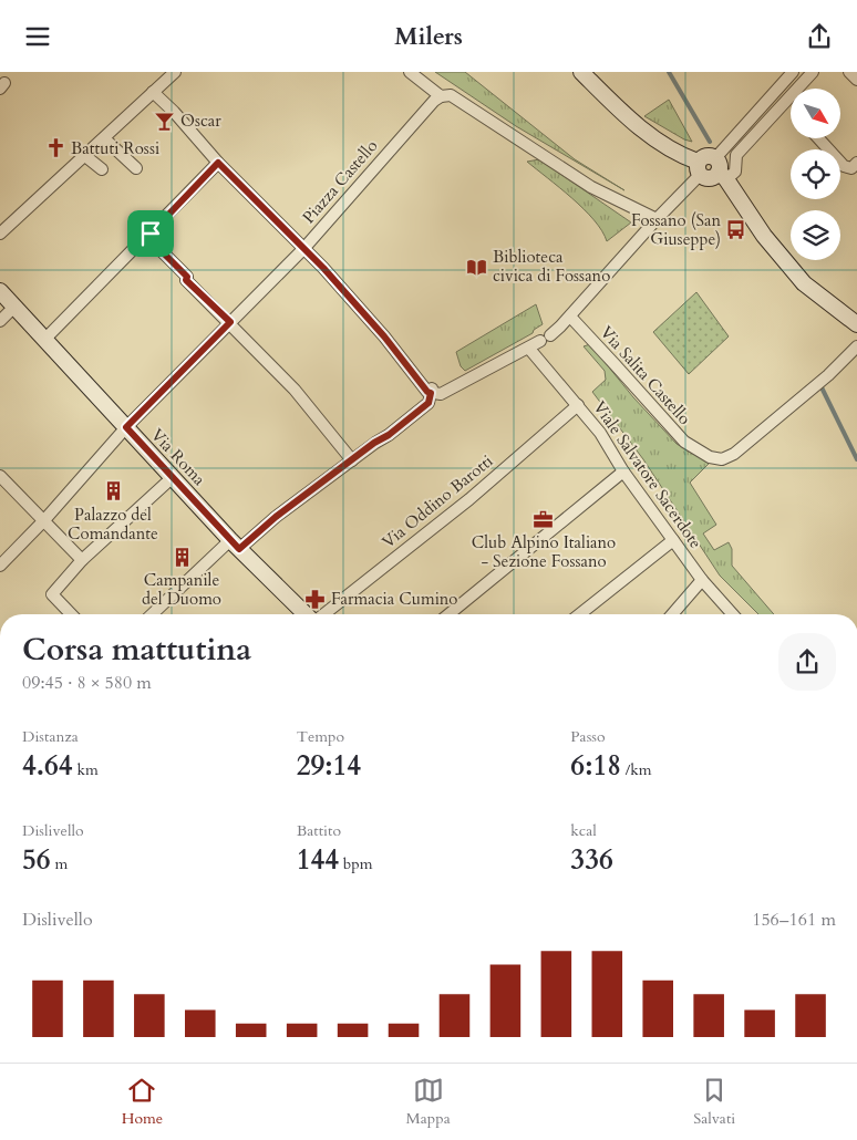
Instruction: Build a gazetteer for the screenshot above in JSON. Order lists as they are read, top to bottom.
{
  "streets": {
    "main road": ["Via Roma"],
    "street": [
      "Piazza Castello",
      "Via Salita Castello",
      "Viale Salvatore Sacerdote",
      "Via Oddino Barotti"
    ]
  },
  "crossings": [
    ["Viale Salvatore Sacerdote", "Via Oddino Barotti"]
  ],
  "places": {
    "bar": ["Oscar"],
    "church": ["Battuti Rossi"],
    "bus stop": ["Fossano (San Giuseppe)"],
    "library": ["Biblioteca civica di Fossano"],
    "building": ["Palazzo del Comandante", "Campanile del Duomo"],
    "office": ["Club Alpino Italiano - Sezione Fossano"],
    "pharmacy": ["Farmacia Cumino"]
  },
  "north": "bottom right",
  "page": {
    "header": "Milers",
    "heading": ["Corsa mattutina", "09:45 · 8 × 580 m"],
    "stats": [
      ["Distanza", "4.64 km"],
      ["Tempo", "29:14"],
      ["Passo", "6:18 /km"],
      ["Dislivello", "56 m"],
      ["Battito", "144 bpm"],
      ["kcal", "336"]
    ],
    "chart": ["Dislivello", "156–161 m"],
    "tabs": ["Home", "Mappa", "Salvati"]
  }
}
